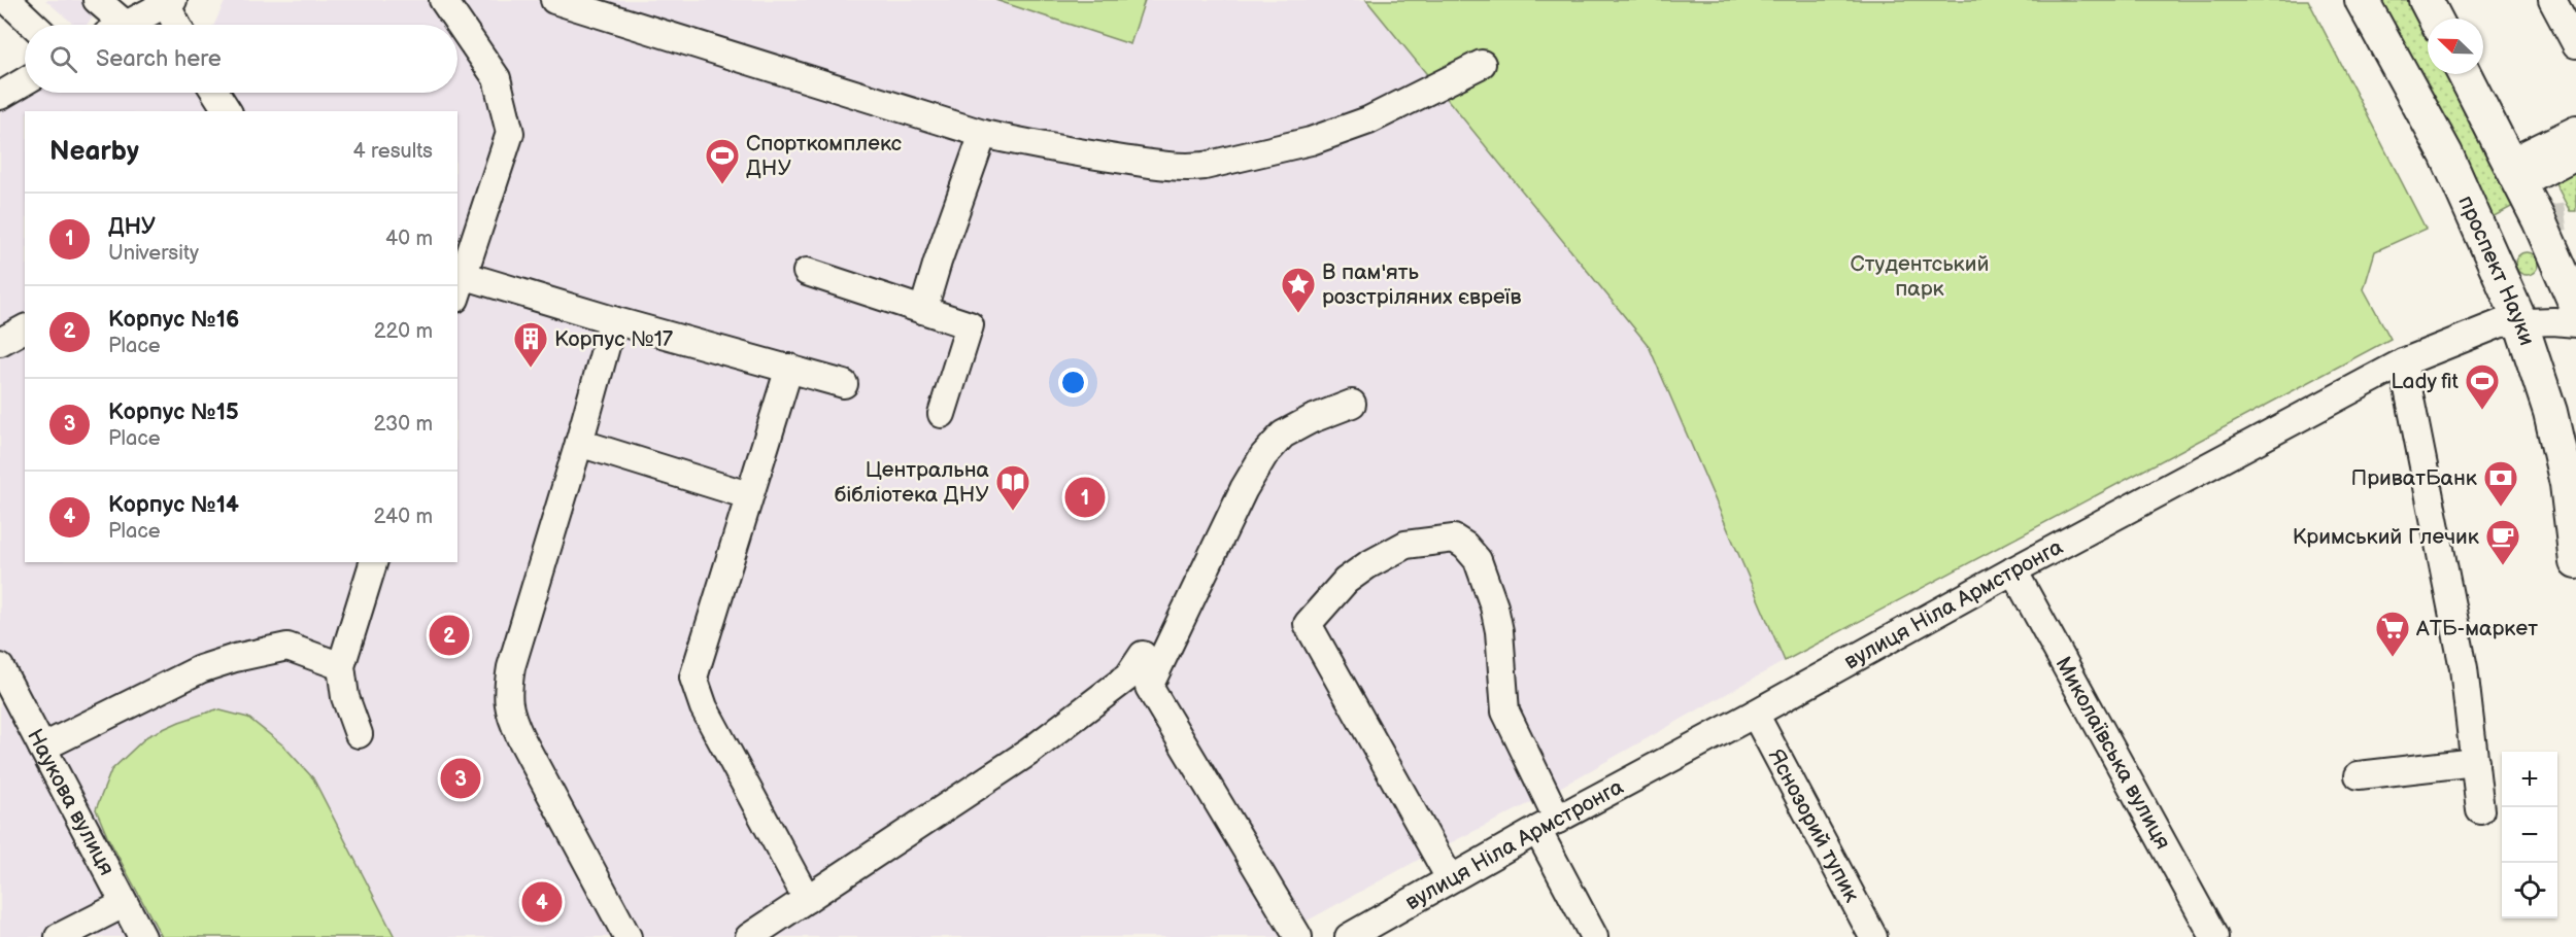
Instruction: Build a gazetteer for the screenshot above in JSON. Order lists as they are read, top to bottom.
{
  "streets": {
    "main road": ["проспект Науки"],
    "street": [
      "вулиця Ніла Армстронга",
      "Миколаївська вулиця",
      "Наукова вулиця",
      "Яснозорий тупик"
    ]
  },
  "crossings": [
    ["проспект Науки", "вулиця Ніла Армстронга"],
    ["вулиця Ніла Армстронга", "Миколаївська вулиця"],
    ["вулиця Ніла Армстронга", "Яснозорий тупик"]
  ],
  "parks": ["Студентський парк"],
  "places": {
    "sports": ["Спорткомплекс ДНУ", "Lady fit"],
    "place": ["В пам'ять розстріляних євреїв"],
    "building": ["Корпус №17"],
    "bank": ["ПриватБанк"],
    "library": ["Центральна бібліотека ДНУ"],
    "cafe": ["Кримський Глечик"],
    "supermarket": ["АТБ-маркет"]
  },
  "north": "top left",
  "page": {
    "search": "Search here",
    "heading": ["Nearby", "4 results"],
    "list": [
      {
        "mark": "1",
        "name": "ДНУ",
        "note": "University",
        "value": "40 m"
      },
      {
        "mark": "2",
        "name": "Корпус №16",
        "note": "Place",
        "value": "220 m"
      },
      {
        "mark": "3",
        "name": "Корпус №15",
        "note": "Place",
        "value": "230 m"
      },
      {
        "mark": "4",
        "name": "Корпус №14",
        "note": "Place",
        "value": "240 m"
      }
    ],
    "pins": [
      "1",
      "2",
      "3",
      "4"
    ],
    "map_buttons": ["+", "−"]
  }
}
